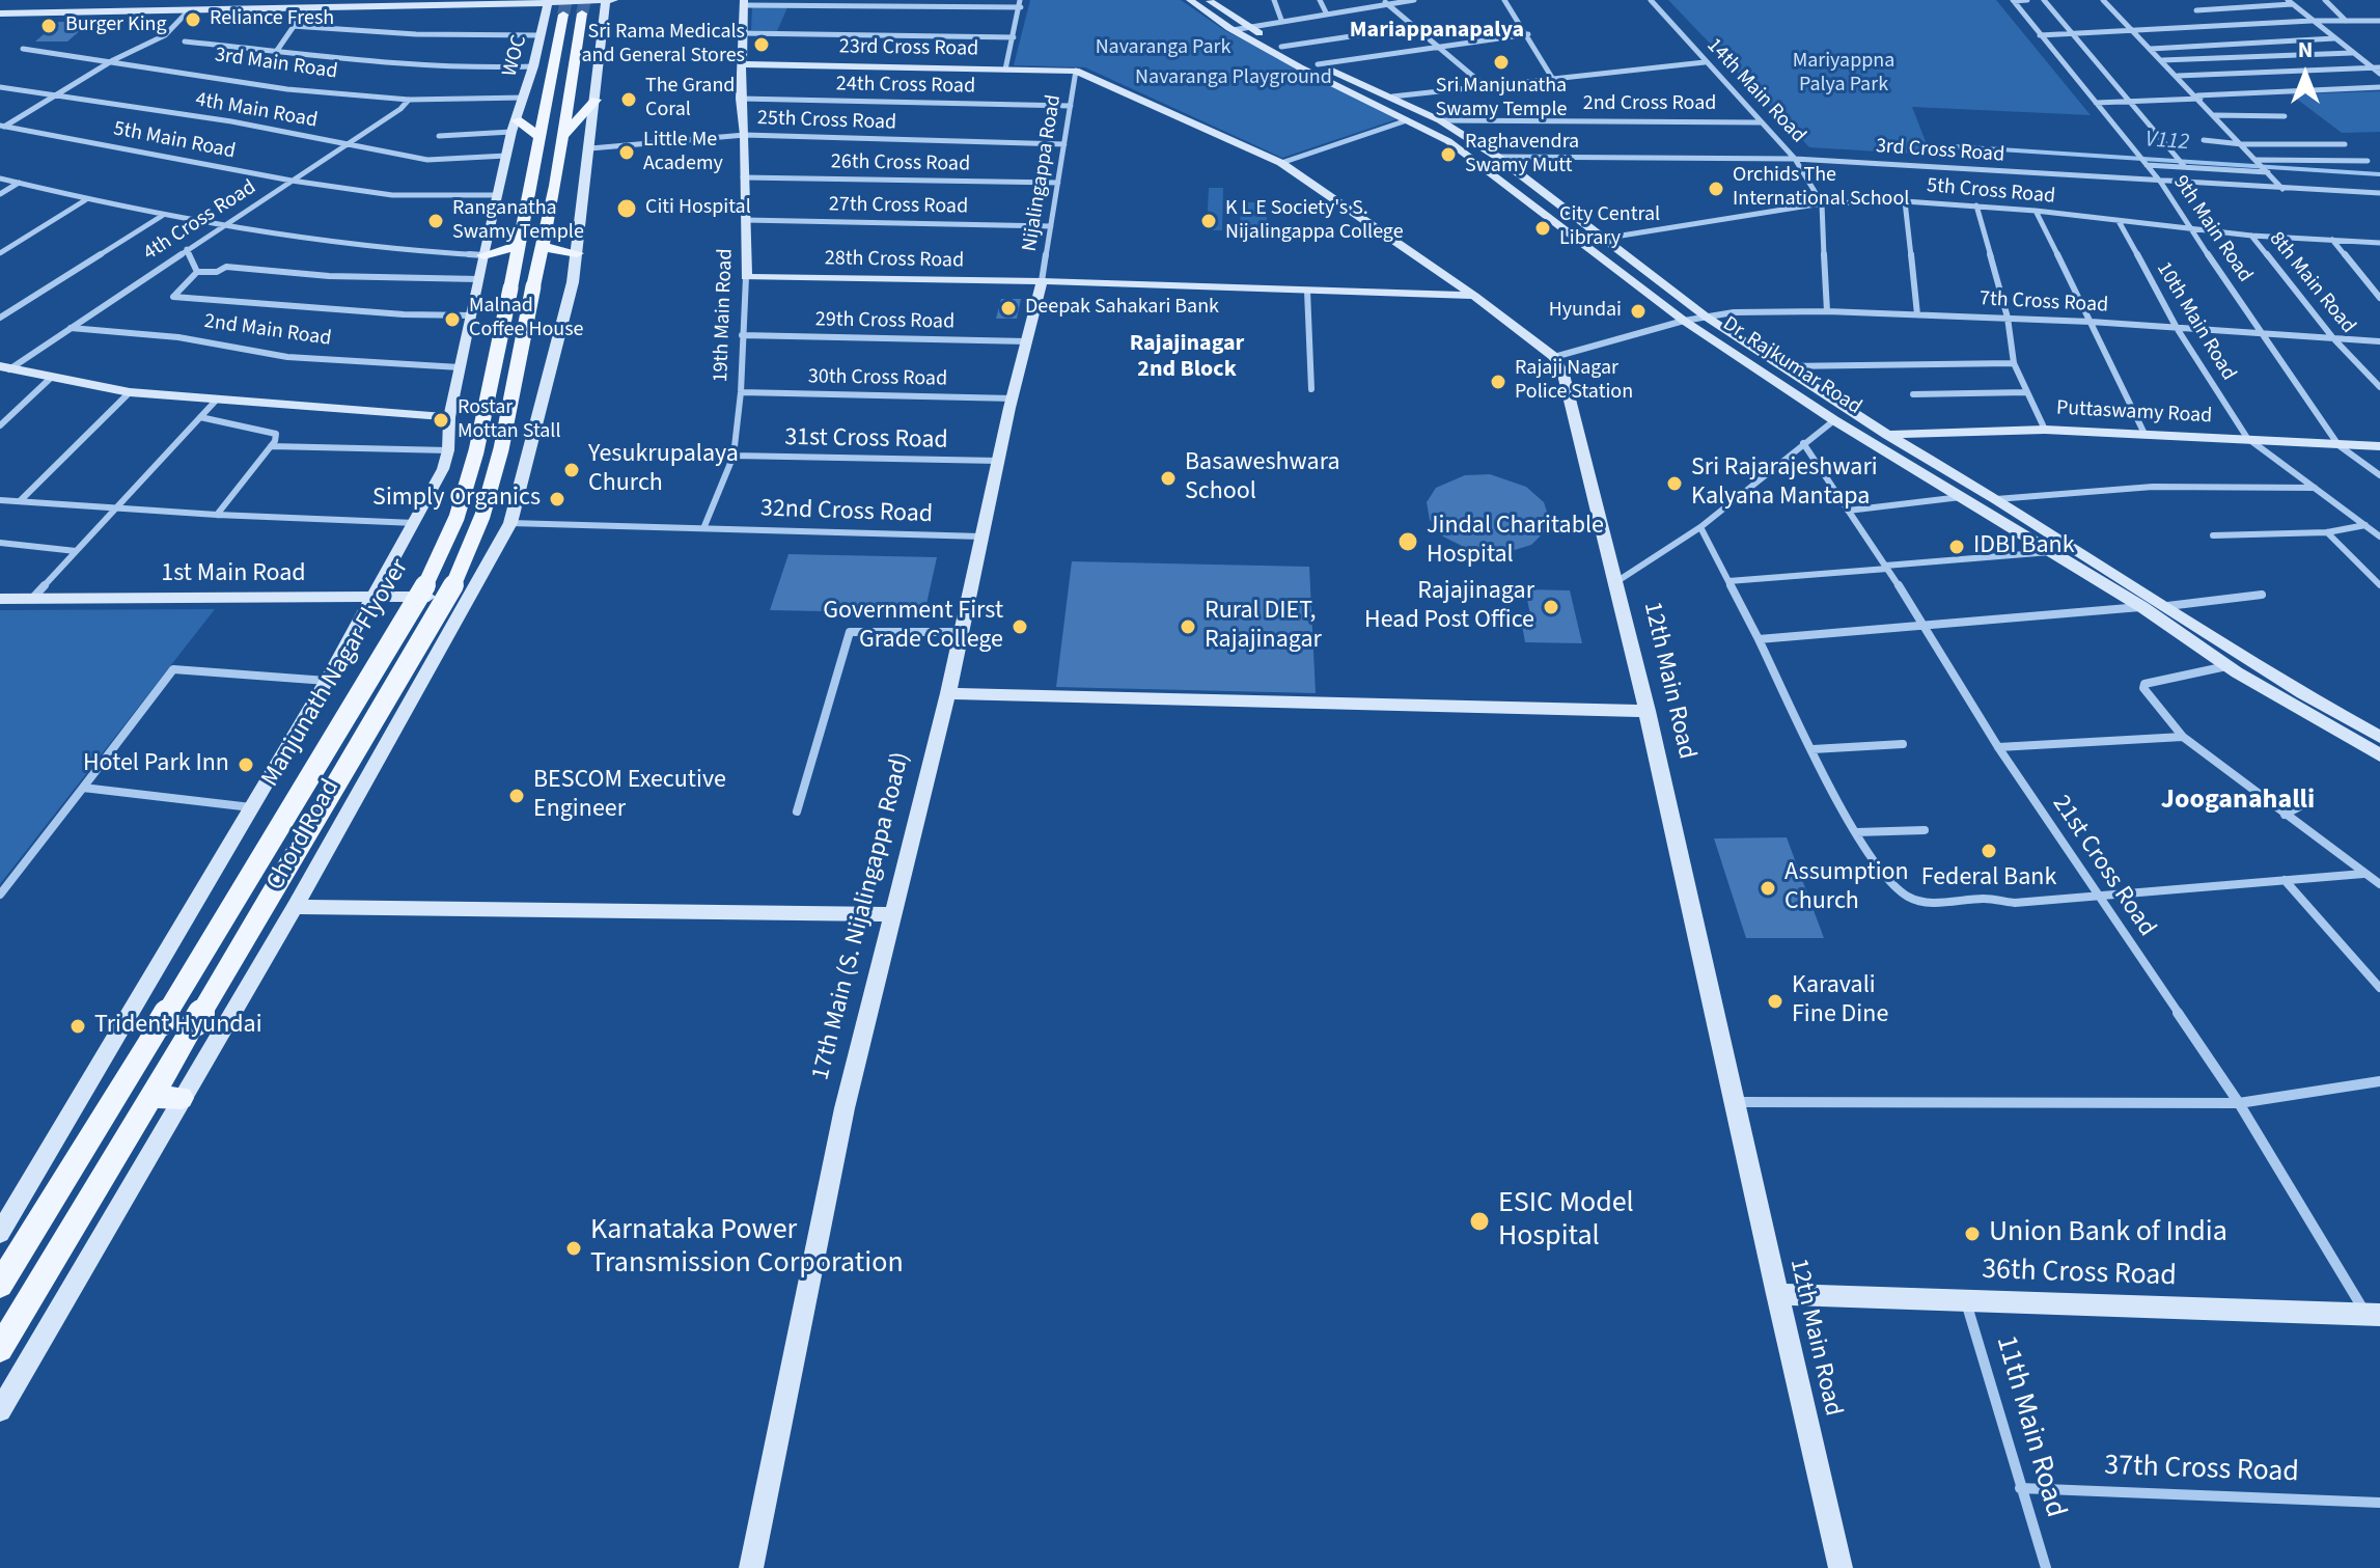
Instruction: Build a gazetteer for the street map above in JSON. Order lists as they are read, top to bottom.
{
  "streets": {
    "main road": ["Manjunath Nagar Flyover"],
    "street": [
      "23rd Cross Road",
      "WOC",
      "3rd Main Road",
      "24th Cross Road",
      "14th Main Road",
      "2nd Cross Road",
      "4th Main Road",
      "25th Cross Road",
      "5th Main Road",
      "3rd Cross Road",
      "26th Cross Road",
      "Nijalingappa Road",
      "5th Cross Road",
      "27th Cross Road",
      "4th Cross Road",
      "9th Main Road",
      "28th Cross Road",
      "8th Main Road",
      "7th Cross Road",
      "19th Main Road",
      "29th Cross Road",
      "10th Main Road",
      "2nd Main Road",
      "Dr. Rajkumar Road",
      "30th Cross Road",
      "Puttaswamy Road",
      "31st Cross Road",
      "32nd Cross Road",
      "1st Main Road",
      "12th Main Road",
      "Chord Road",
      "21st Cross Road",
      "17th Main (S. Nijalingappa Road)",
      "36th Cross Road",
      "11th Main Road",
      "37th Cross Road"
    ]
  },
  "crossings": [
    ["23rd Cross Road", "Nijalingappa Road"],
    ["23rd Cross Road", "19th Main Road"],
    ["WOC", "3rd Main Road"],
    ["WOC", "4th Main Road"],
    ["WOC", "5th Main Road"],
    ["3rd Main Road", "4th Cross Road"],
    ["24th Cross Road", "Nijalingappa Road"],
    ["24th Cross Road", "19th Main Road"],
    ["14th Main Road", "2nd Cross Road"],
    ["14th Main Road", "3rd Cross Road"],
    ["14th Main Road", "5th Cross Road"],
    ["14th Main Road", "7th Cross Road"],
    ["2nd Cross Road", "Dr. Rajkumar Road"],
    ["4th Main Road", "4th Cross Road"],
    ["25th Cross Road", "Nijalingappa Road"],
    ["25th Cross Road", "19th Main Road"],
    ["25th Cross Road", "Chord Road"],
    ["5th Main Road", "4th Cross Road"],
    ["3rd Cross Road", "9th Main Road"],
    ["3rd Cross Road", "Dr. Rajkumar Road"],
    ["26th Cross Road", "Nijalingappa Road"],
    ["26th Cross Road", "19th Main Road"],
    ["Nijalingappa Road", "27th Cross Road"],
    ["Nijalingappa Road", "28th Cross Road"],
    ["Nijalingappa Road", "17th Main (S. Nijalingappa Road)"],
    ["5th Cross Road", "9th Main Road"],
    ["5th Cross Road", "8th Main Road"],
    ["5th Cross Road", "10th Main Road"],
    ["5th Cross Road", "Dr. Rajkumar Road"],
    ["27th Cross Road", "19th Main Road"],
    ["4th Cross Road", "2nd Main Road"],
    ["9th Main Road", "7th Cross Road"],
    ["9th Main Road", "Puttaswamy Road"],
    ["28th Cross Road", "19th Main Road"],
    ["28th Cross Road", "17th Main (S. Nijalingappa Road)"],
    ["8th Main Road", "7th Cross Road"],
    ["7th Cross Road", "10th Main Road"],
    ["7th Cross Road", "Dr. Rajkumar Road"],
    ["19th Main Road", "29th Cross Road"],
    ["19th Main Road", "30th Cross Road"],
    ["19th Main Road", "31st Cross Road"],
    ["19th Main Road", "32nd Cross Road"],
    ["29th Cross Road", "17th Main (S. Nijalingappa Road)"],
    ["10th Main Road", "Puttaswamy Road"],
    ["Dr. Rajkumar Road", "Puttaswamy Road"],
    ["30th Cross Road", "17th Main (S. Nijalingappa Road)"],
    ["31st Cross Road", "17th Main (S. Nijalingappa Road)"],
    ["32nd Cross Road", "Chord Road"],
    ["32nd Cross Road", "17th Main (S. Nijalingappa Road)"],
    ["1st Main Road", "Chord Road"],
    ["12th Main Road", "36th Cross Road"],
    ["21st Cross Road", "36th Cross Road"],
    ["36th Cross Road", "11th Main Road"],
    ["11th Main Road", "37th Cross Road"]
  ],
  "districts": ["Mariappanapalya", "Rajajinagar 2nd Block", "Jooganahalli"],
  "water": ["V112"],
  "parks": ["Navaranga Park", "Mariyappna Palya Park", "Navaranga Playground"],
  "places": [
    "Reliance Fresh",
    "Burger King",
    "Sri Rama Medicals and General Stores",
    "Sri Manjunatha Swamy Temple",
    "The Grand Coral",
    "Little Me Academy",
    "Raghavendra Swamy Mutt",
    "Orchids The International School",
    "Citi Hospital",
    "Ranganatha Swamy Temple",
    "K L E Society's S. Nijalingappa College",
    "City Central Library",
    "Deepak Sahakari Bank",
    "Hyundai",
    "Malnad Coffee House",
    "Rajaji Nagar Police Station",
    "Rostar Mottan Stall",
    "Yesukrupalaya Church",
    "Basaweshwara School",
    "Sri Rajarajeshwari Kalyana Mantapa",
    "Simply Organics",
    "Jindal Charitable Hospital",
    "IDBI Bank",
    "Rajajinagar Head Post Office",
    "Government First Grade College",
    "Rural DIET, Rajajinagar",
    "Hotel Park Inn",
    "BESCOM Executive Engineer",
    "Federal Bank",
    "Assumption Church",
    "Karavali Fine Dine",
    "Trident Hyundai",
    "ESIC Model Hospital",
    "Union Bank of India",
    "Karnataka Power Transmission Corporation"
  ],
  "north": "top"
}
